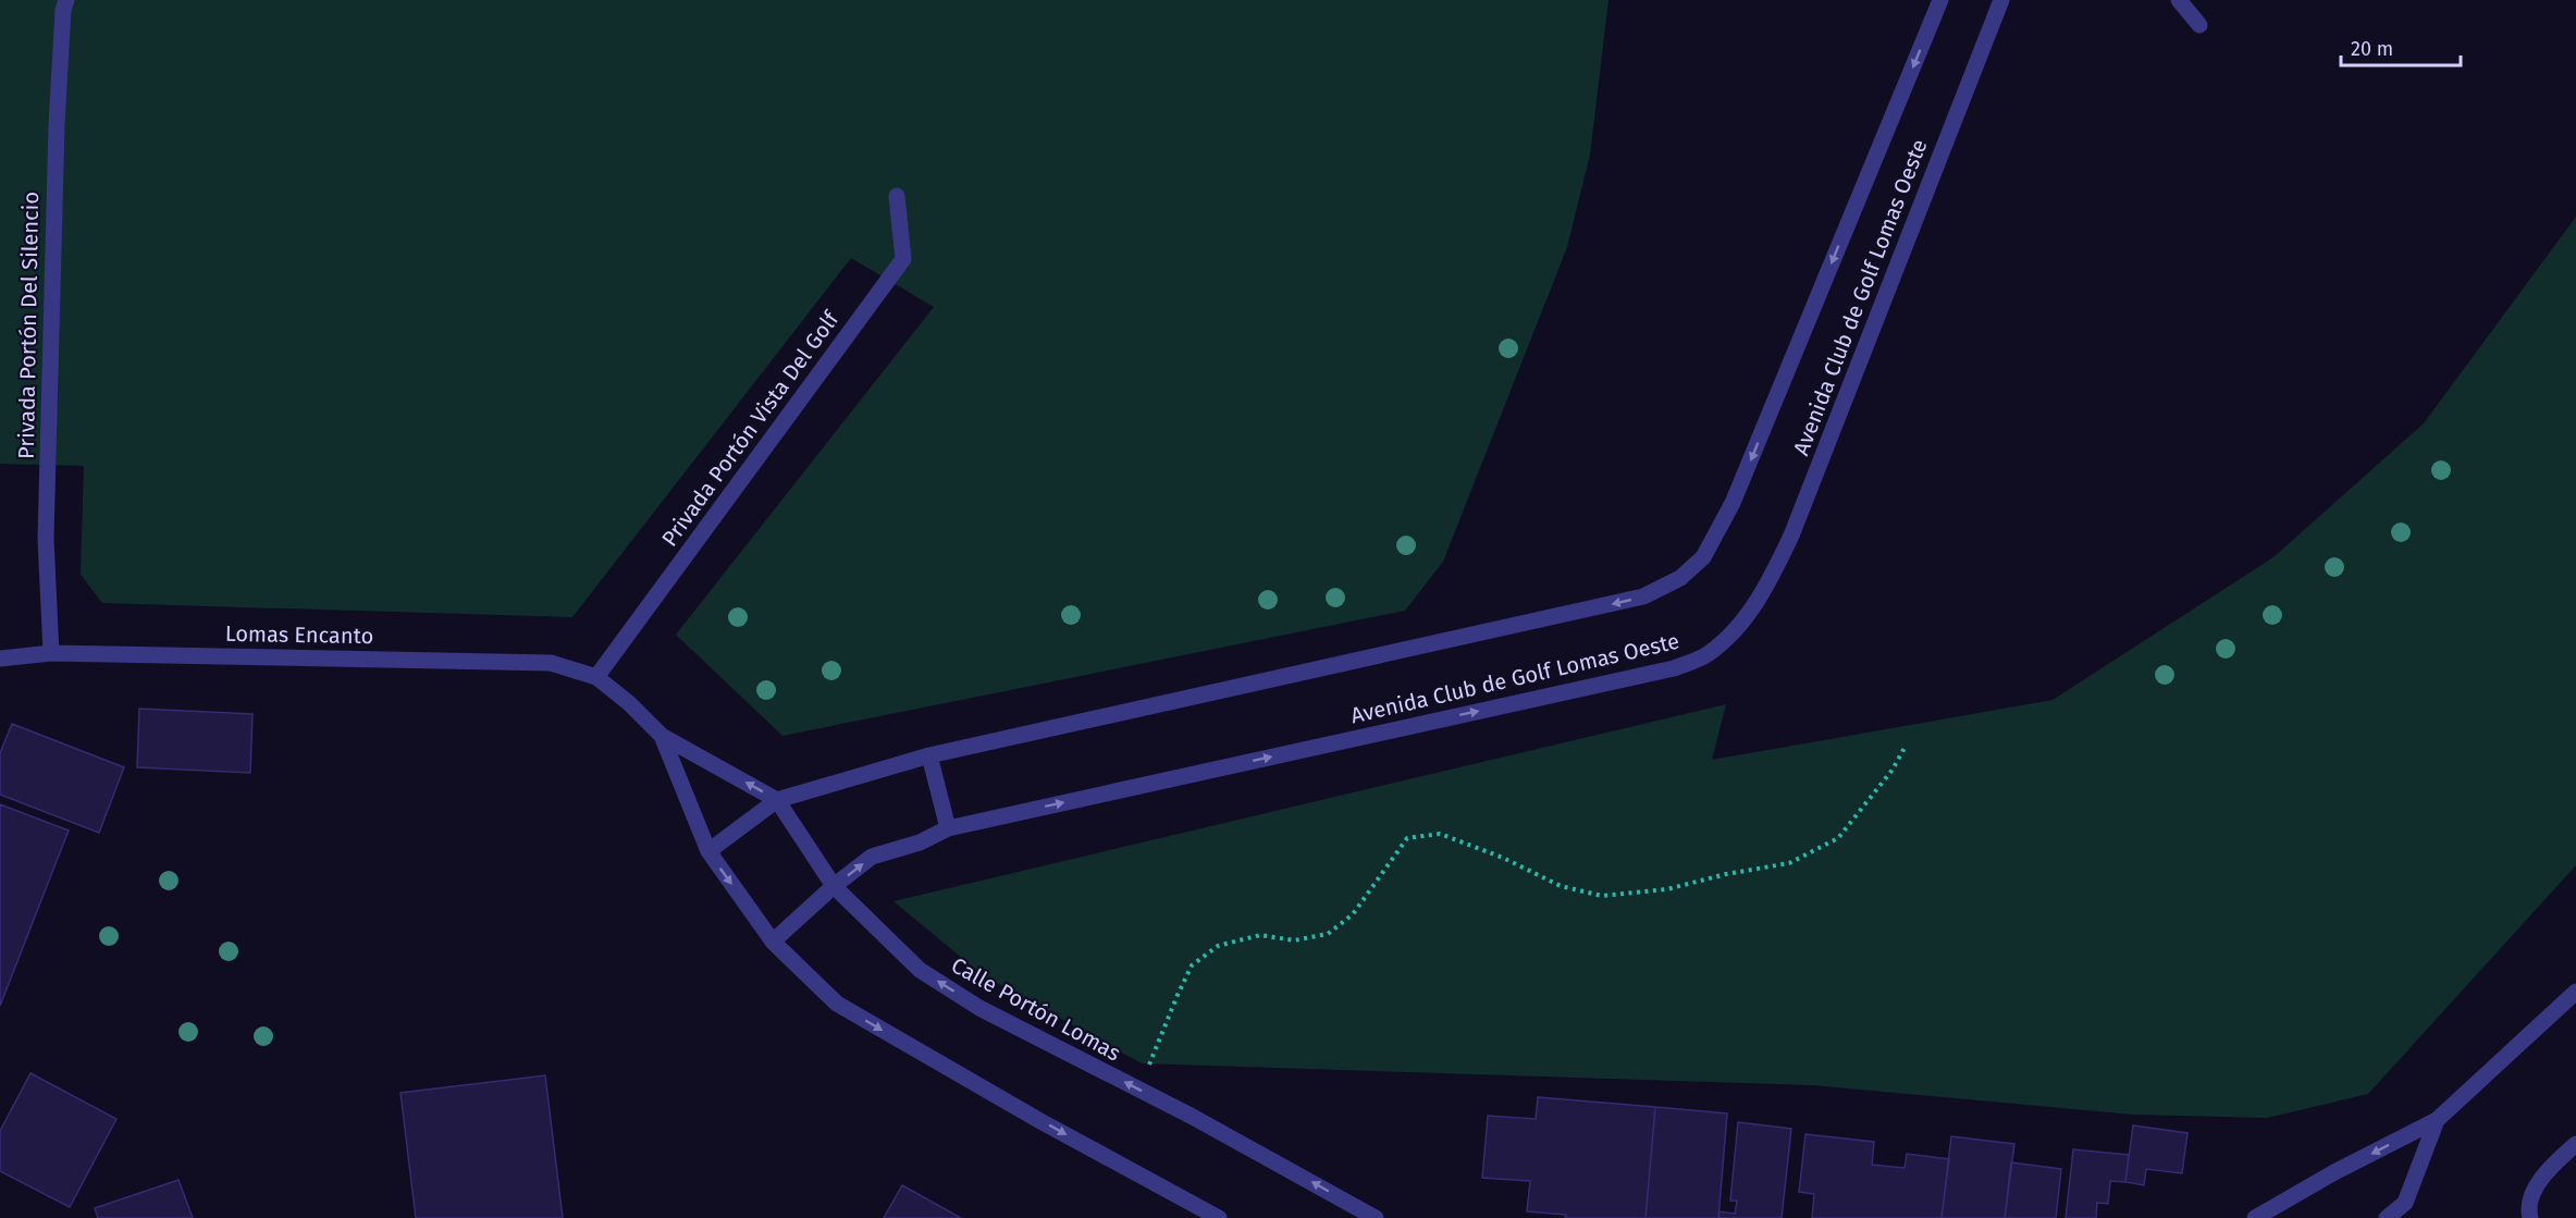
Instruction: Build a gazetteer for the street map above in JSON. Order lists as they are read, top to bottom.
{
  "streets": {
    "street": [
      "Avenida Club de Golf Lomas Oeste",
      "Privada Portón Del Silencio",
      "Privada Portón Vista Del Golf",
      "Lomas Encanto",
      "Calle Portón Lomas"
    ]
  },
  "crossings": [
    ["Avenida Club de Golf Lomas Oeste", "Calle Portón Lomas"],
    ["Privada Portón Del Silencio", "Lomas Encanto"],
    ["Privada Portón Vista Del Golf", "Lomas Encanto"],
    ["Privada Portón Vista Del Golf", "Calle Portón Lomas"],
    ["Lomas Encanto", "Calle Portón Lomas"]
  ],
  "scale_bar": "20 m"
}
